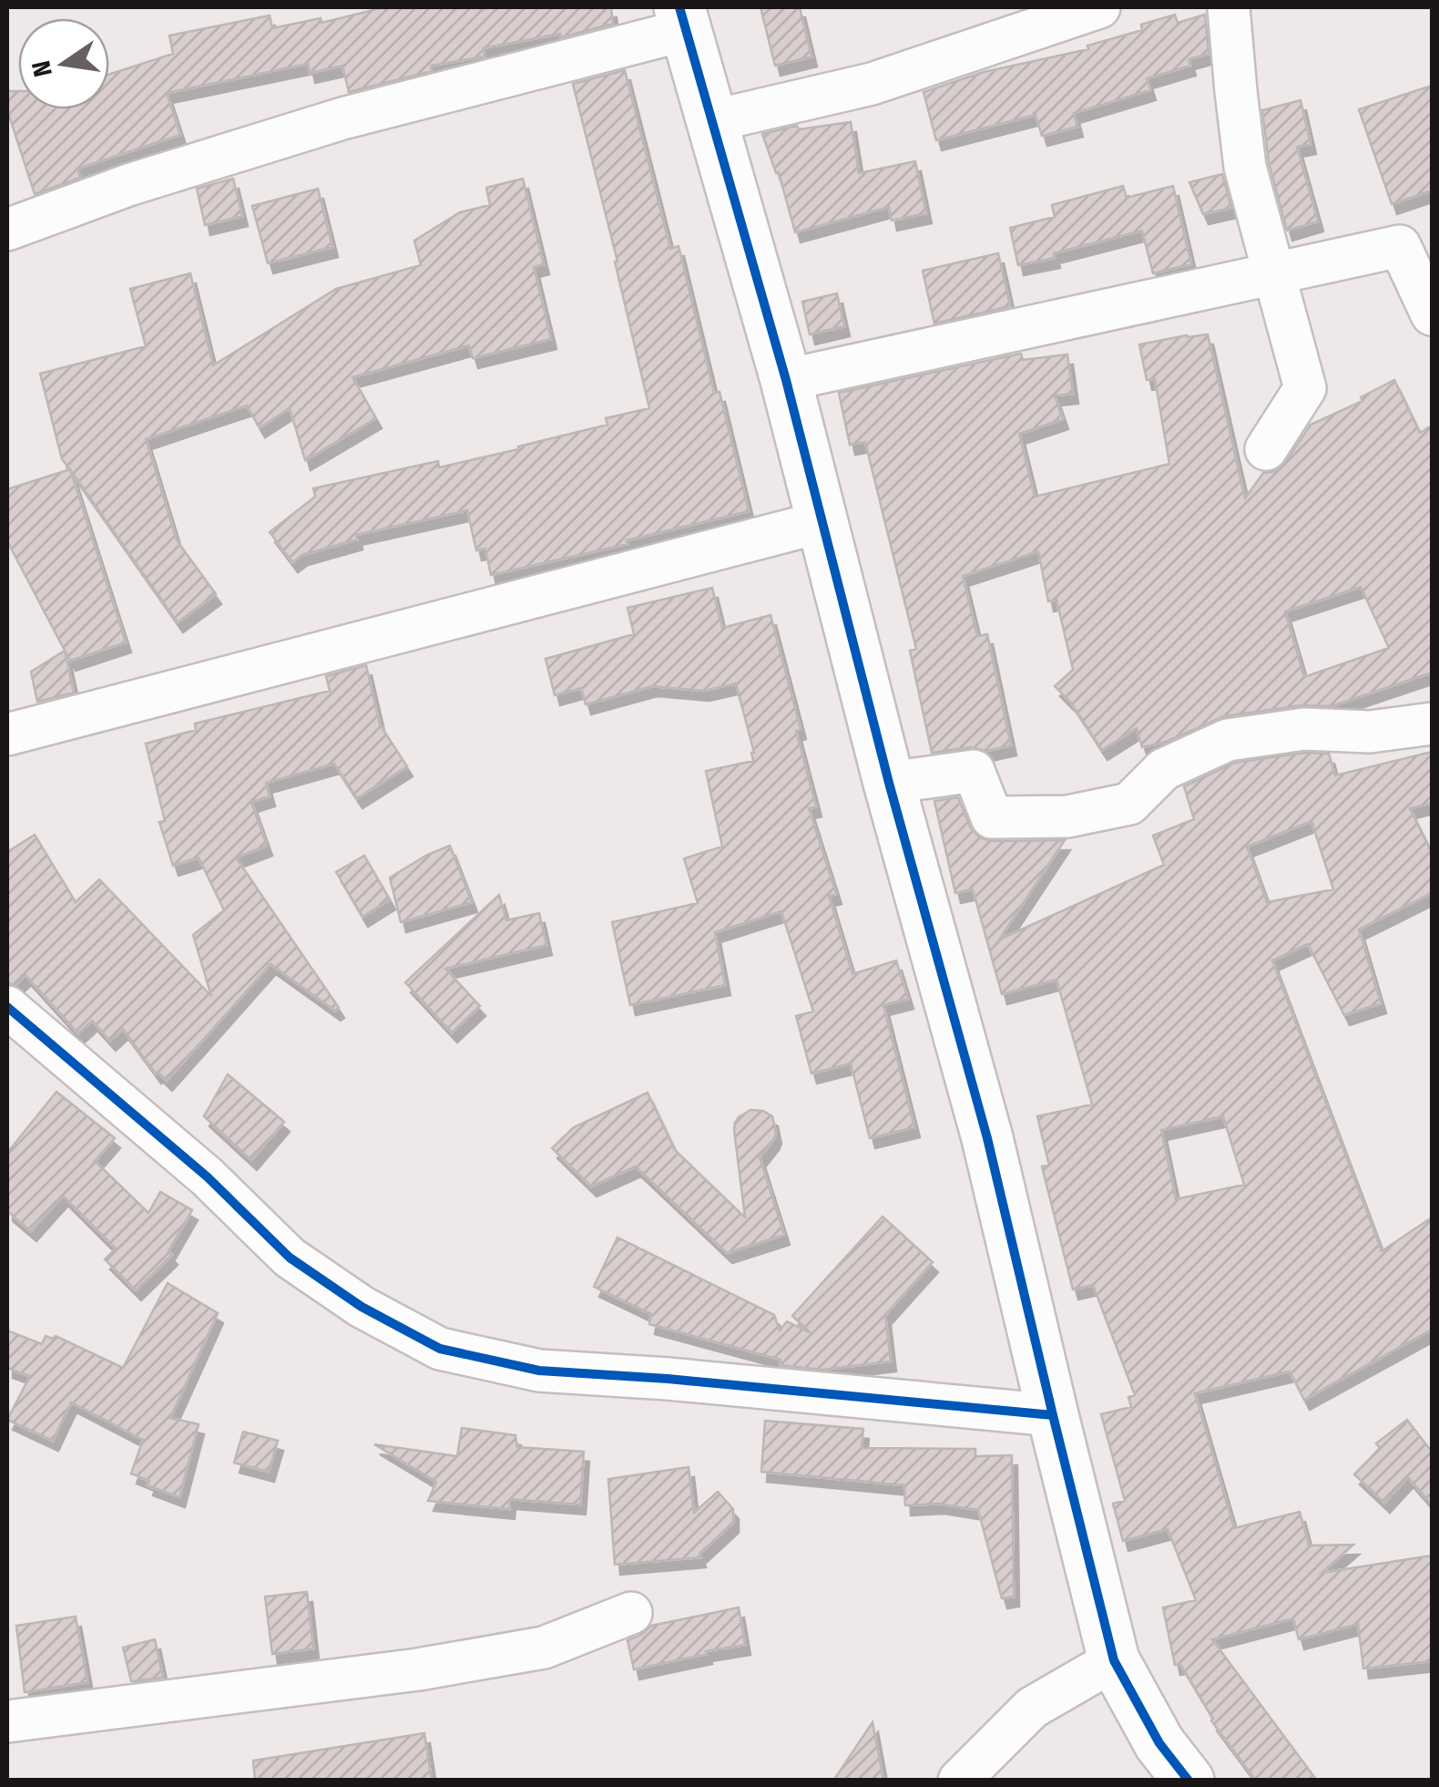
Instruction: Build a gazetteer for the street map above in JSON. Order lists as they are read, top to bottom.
{
  "north": "left"
}
